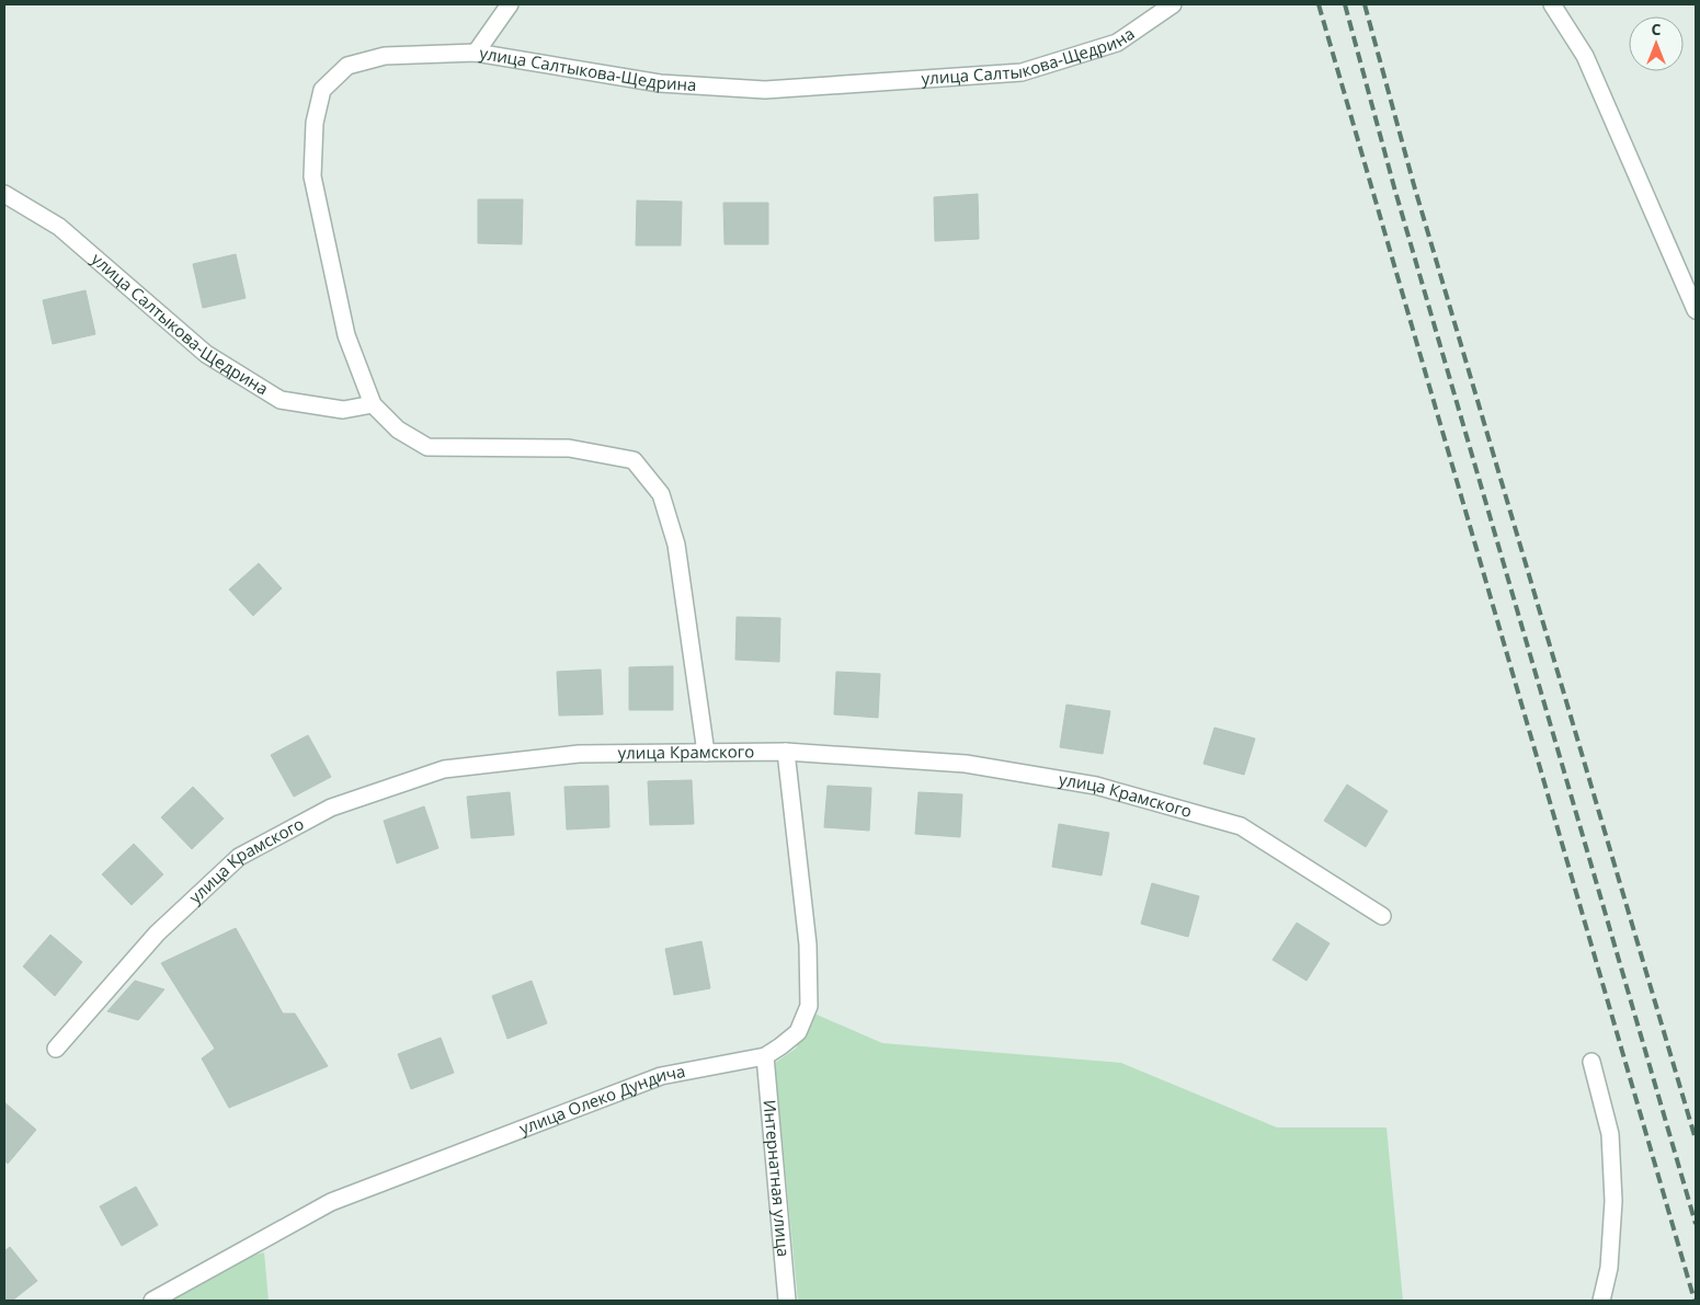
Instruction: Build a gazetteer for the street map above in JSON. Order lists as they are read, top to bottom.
{
  "streets": {
    "street": [
      "улица Салтыкова-Щедрина",
      "улица Крамского",
      "улица Олеко Дундича",
      "Интернатная улица"
    ]
  },
  "crossings": [
    ["улица Салтыкова-Щедрина", "улица Крамского"],
    ["улица Крамского", "улица Олеко Дундича"],
    ["улица Олеко Дундича", "Интернатная улица"]
  ],
  "north": "top"
}
